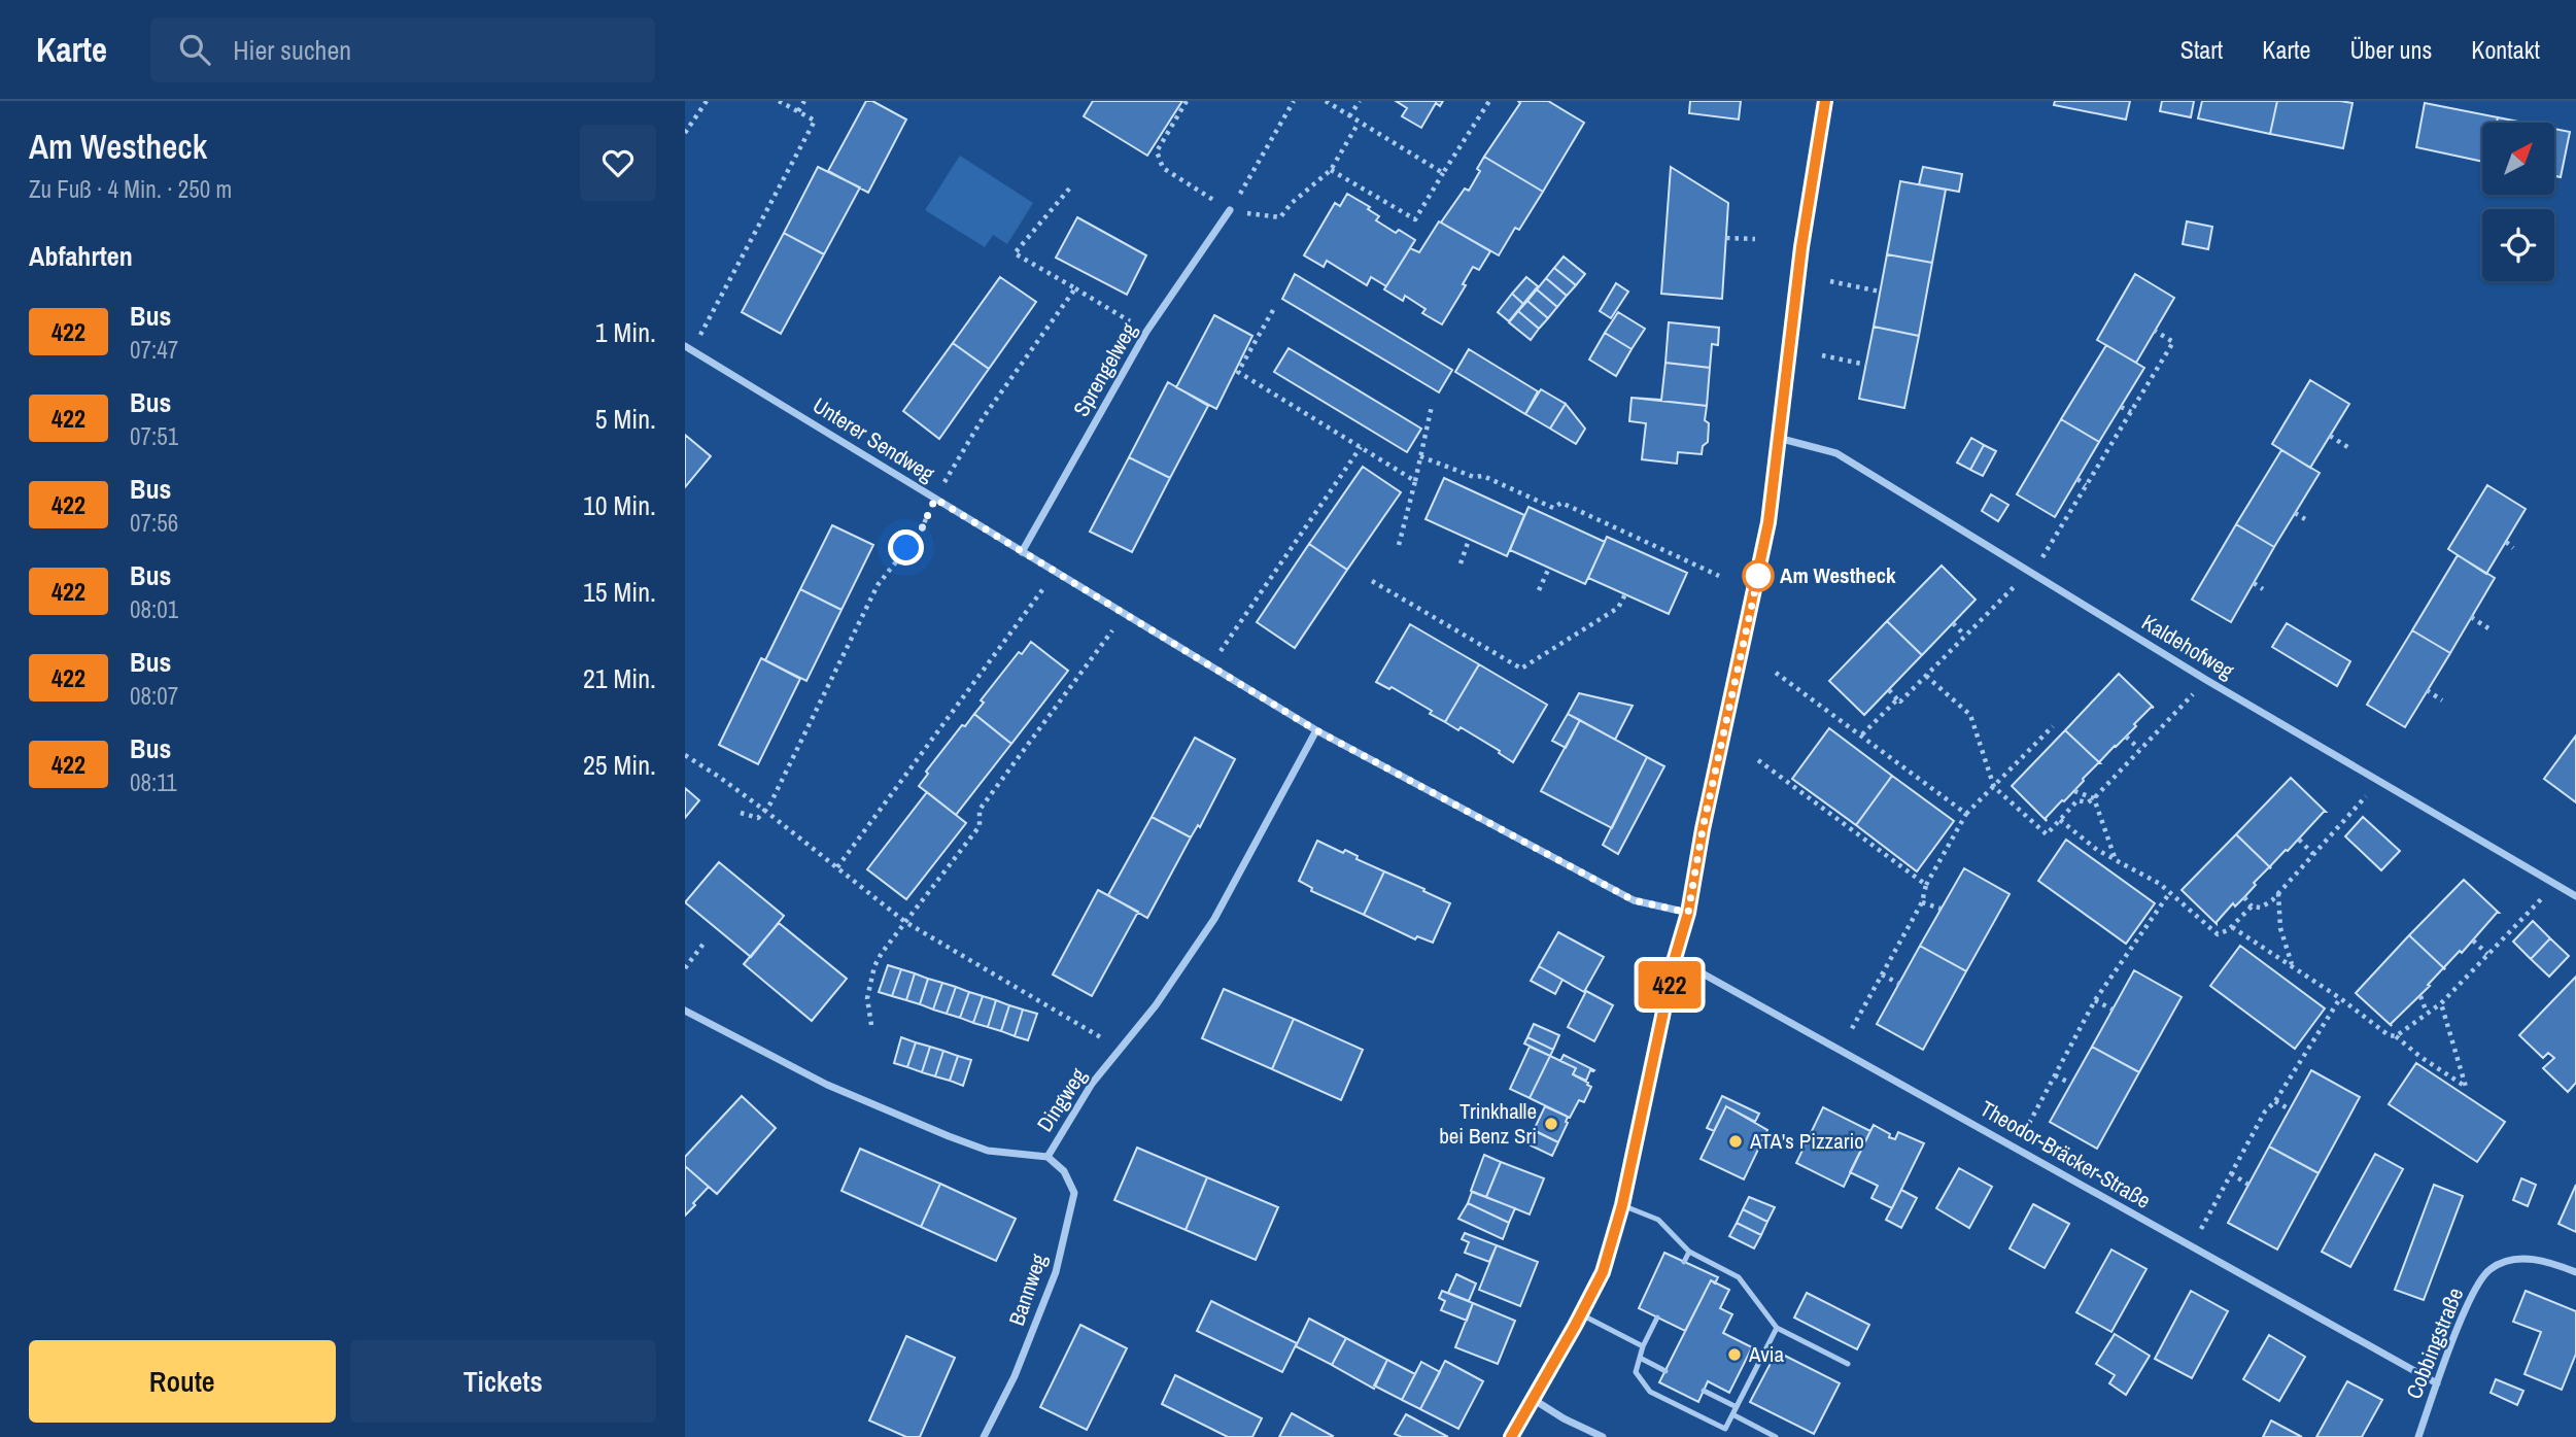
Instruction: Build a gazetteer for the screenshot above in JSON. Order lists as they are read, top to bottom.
{
  "streets": {
    "street": [
      "Sprengelweg",
      "Unterer Sendweg",
      "Kaldehofweg",
      "Dingweg",
      "Theodor-Bräcker-Straße",
      "Bannweg",
      "Cobbingstraße"
    ]
  },
  "crossings": [
    ["Sprengelweg", "Unterer Sendweg"],
    ["Unterer Sendweg", "Dingweg"],
    ["Dingweg", "Bannweg"],
    ["Theodor-Bräcker-Straße", "Cobbingstraße"]
  ],
  "places": [
    "Am Westheck",
    "Trinkhalle bei Benz Sri",
    "ATA's Pizzario",
    "Avia"
  ],
  "lines": ["bus line 422"],
  "north": "top right",
  "page": {
    "header": "Karte",
    "search": "Hier suchen",
    "nav": [
      "Start",
      "Karte",
      "Über uns",
      "Kontakt"
    ],
    "heading": [
      ["Am Westheck", "Zu Fuß · 4 Min. · 250 m"],
      "Abfahrten"
    ],
    "on_map": "422",
    "list": [
      {
        "mark": "422",
        "name": "Bus",
        "note": "07:47",
        "value": "1 Min."
      },
      {
        "mark": "422",
        "name": "Bus",
        "note": "07:51",
        "value": "5 Min."
      },
      {
        "mark": "422",
        "name": "Bus",
        "note": "07:56",
        "value": "10 Min."
      },
      {
        "mark": "422",
        "name": "Bus",
        "note": "08:01",
        "value": "15 Min."
      },
      {
        "mark": "422",
        "name": "Bus",
        "note": "08:07",
        "value": "21 Min."
      },
      {
        "mark": "422",
        "name": "Bus",
        "note": "08:11",
        "value": "25 Min."
      }
    ],
    "buttons": ["Route", "Tickets"]
  }
}
